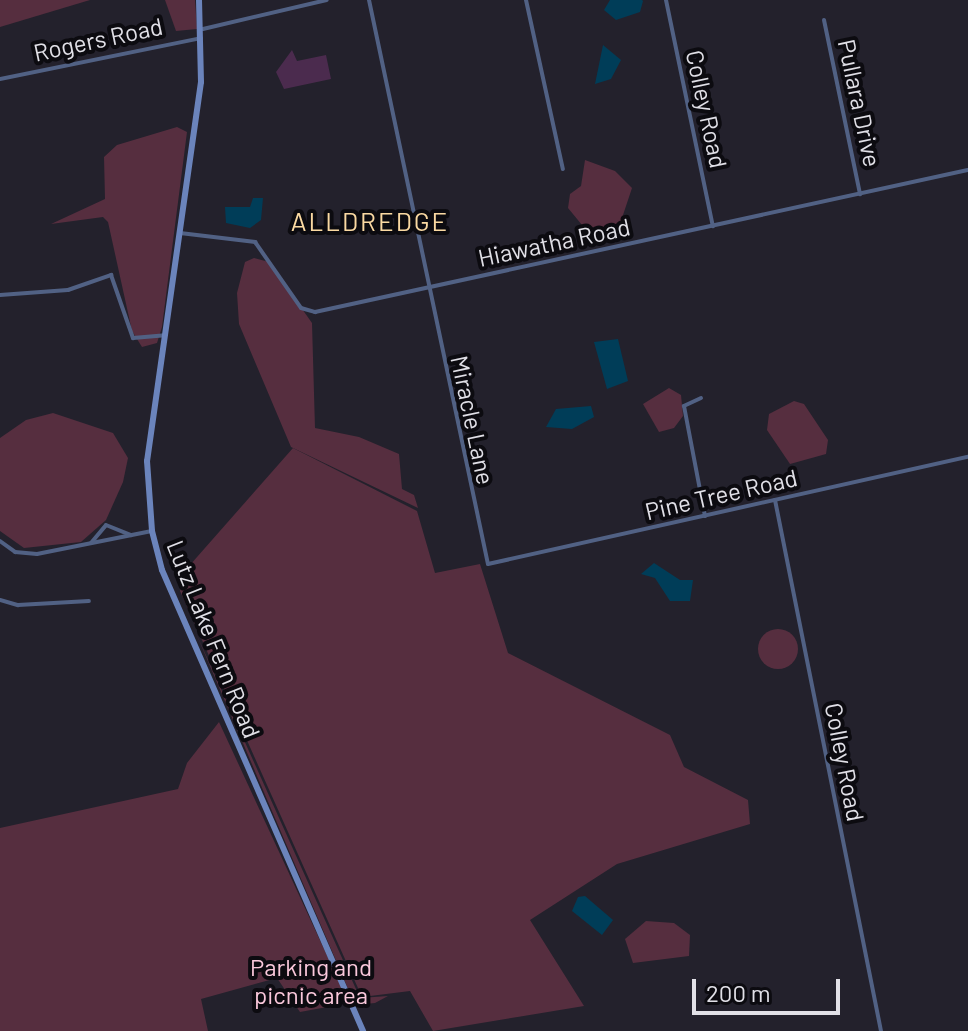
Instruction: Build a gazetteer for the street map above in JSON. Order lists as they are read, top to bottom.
{
  "streets": {
    "main road": ["Lutz Lake Fern Road"],
    "street": [
      "Rogers Road",
      "Pullara Drive",
      "Colley Road",
      "Hiawatha Road",
      "Miracle Lane",
      "Pine Tree Road"
    ]
  },
  "crossings": [
    ["Rogers Road", "Lutz Lake Fern Road"],
    ["Pullara Drive", "Hiawatha Road"],
    ["Colley Road", "Hiawatha Road"],
    ["Colley Road", "Pine Tree Road"],
    ["Hiawatha Road", "Miracle Lane"],
    ["Hiawatha Road", "Lutz Lake Fern Road"],
    ["Miracle Lane", "Pine Tree Road"]
  ],
  "districts": ["ALLDREDGE"],
  "parks": ["Parking and picnic area"],
  "scale_bar": "200 m"
}
